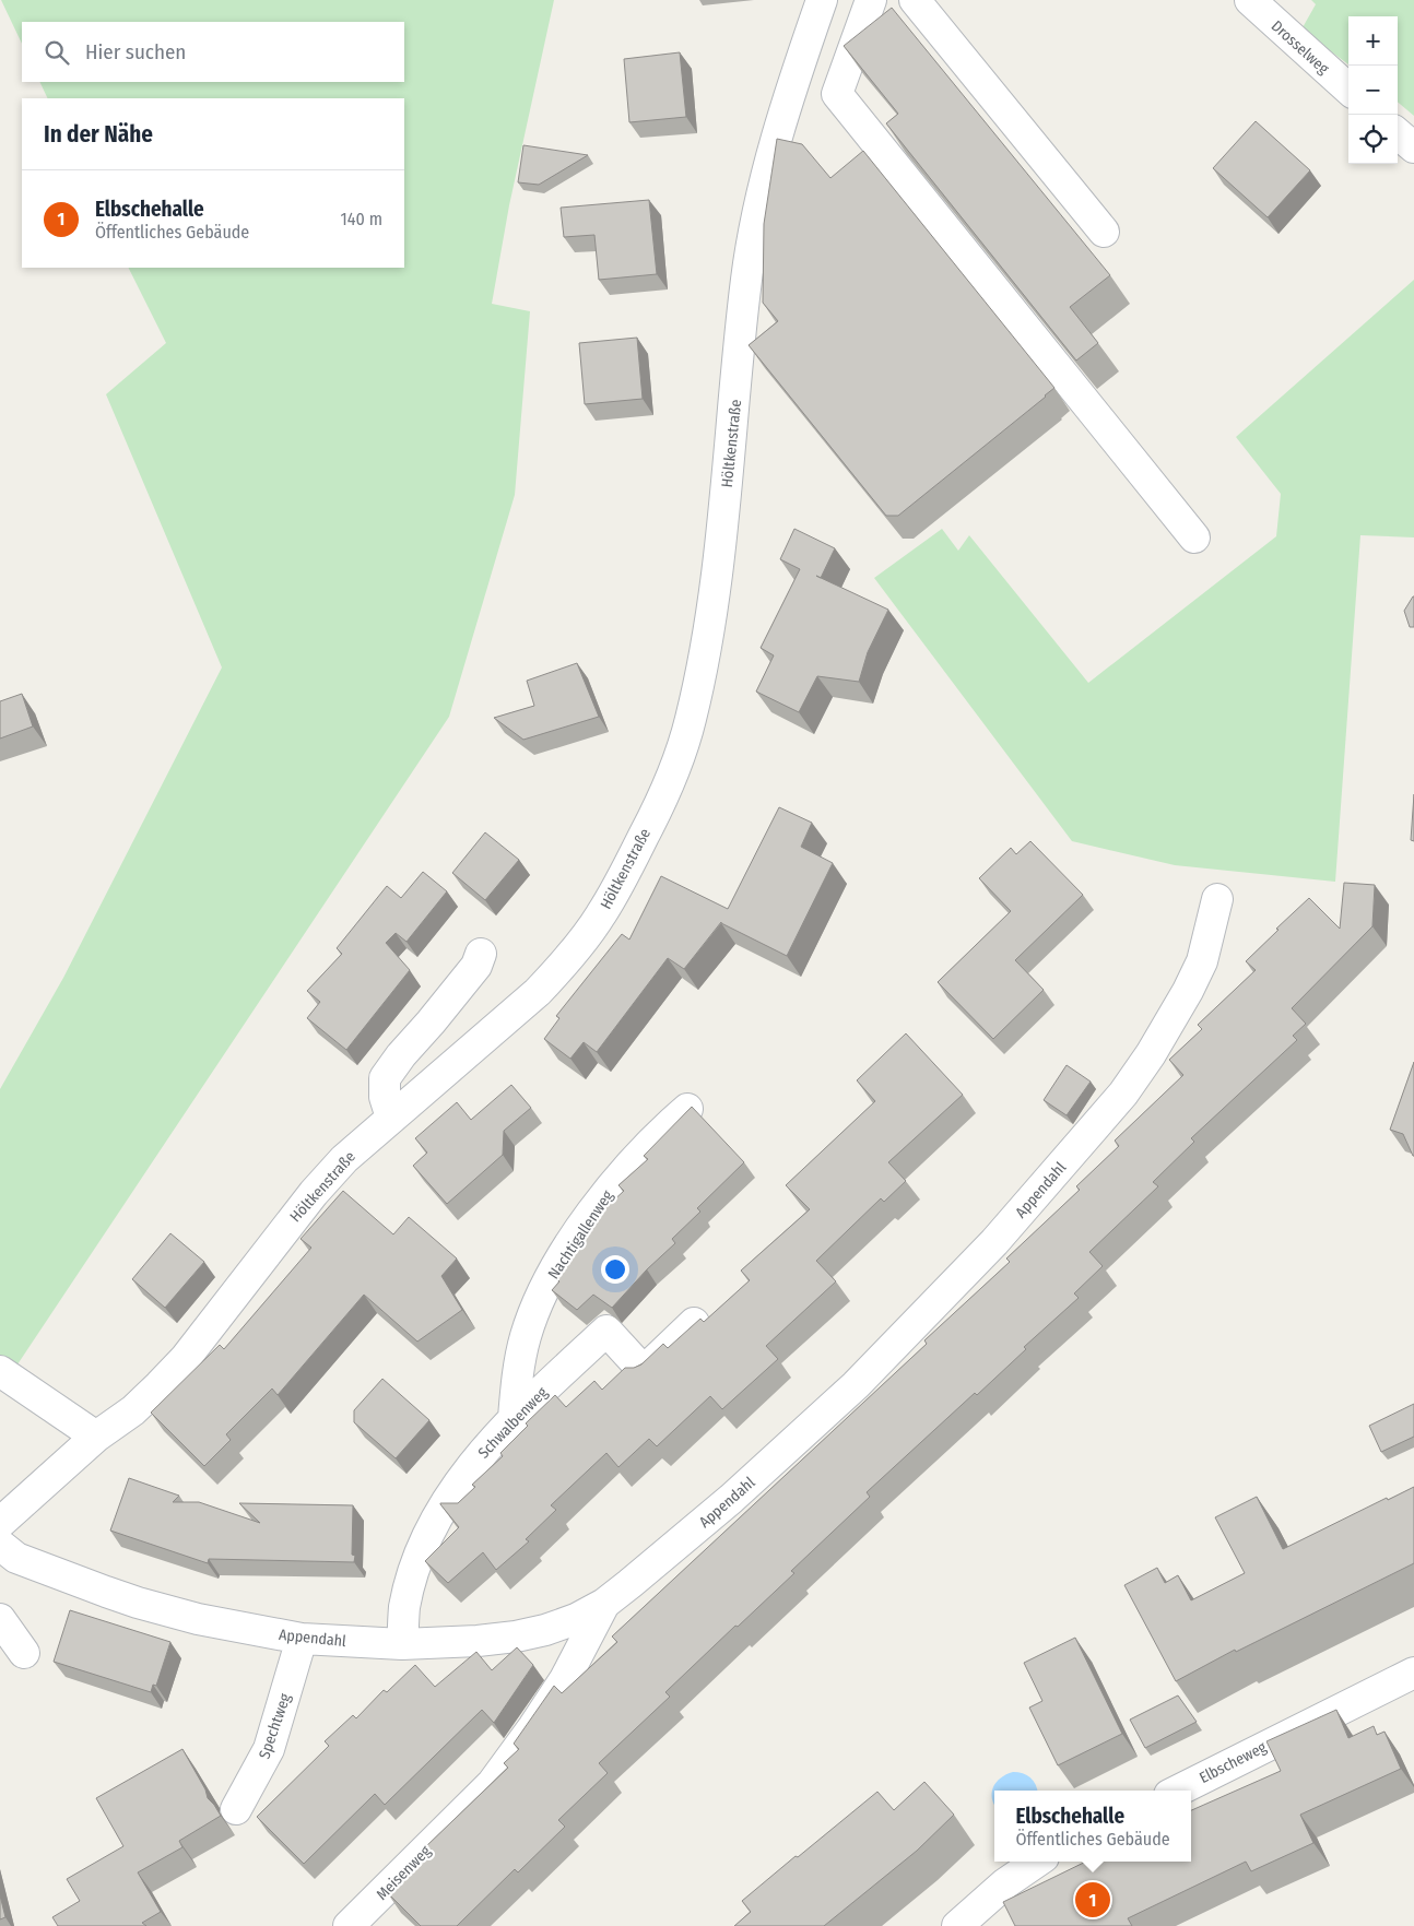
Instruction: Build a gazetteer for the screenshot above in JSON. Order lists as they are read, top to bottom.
{
  "streets": {
    "street": [
      "Drosselweg",
      "Höltkenstraße",
      "Appendahl",
      "Nachtigallenweg",
      "Schwalbenweg",
      "Spechtweg",
      "Elbscheweg",
      "Meisenweg"
    ]
  },
  "crossings": [
    ["Appendahl", "Schwalbenweg"],
    ["Appendahl", "Spechtweg"],
    ["Appendahl", "Meisenweg"],
    ["Nachtigallenweg", "Schwalbenweg"]
  ],
  "page": {
    "map_buttons": ["+", "−"],
    "search": "Hier suchen",
    "heading": "In der Nähe",
    "list": [
      {
        "mark": "1",
        "name": "Elbschehalle",
        "note": "Öffentliches Gebäude",
        "value": "140 m"
      }
    ],
    "popup": ["Elbschehalle", "Öffentliches Gebäude"],
    "pins": "1"
  }
}
